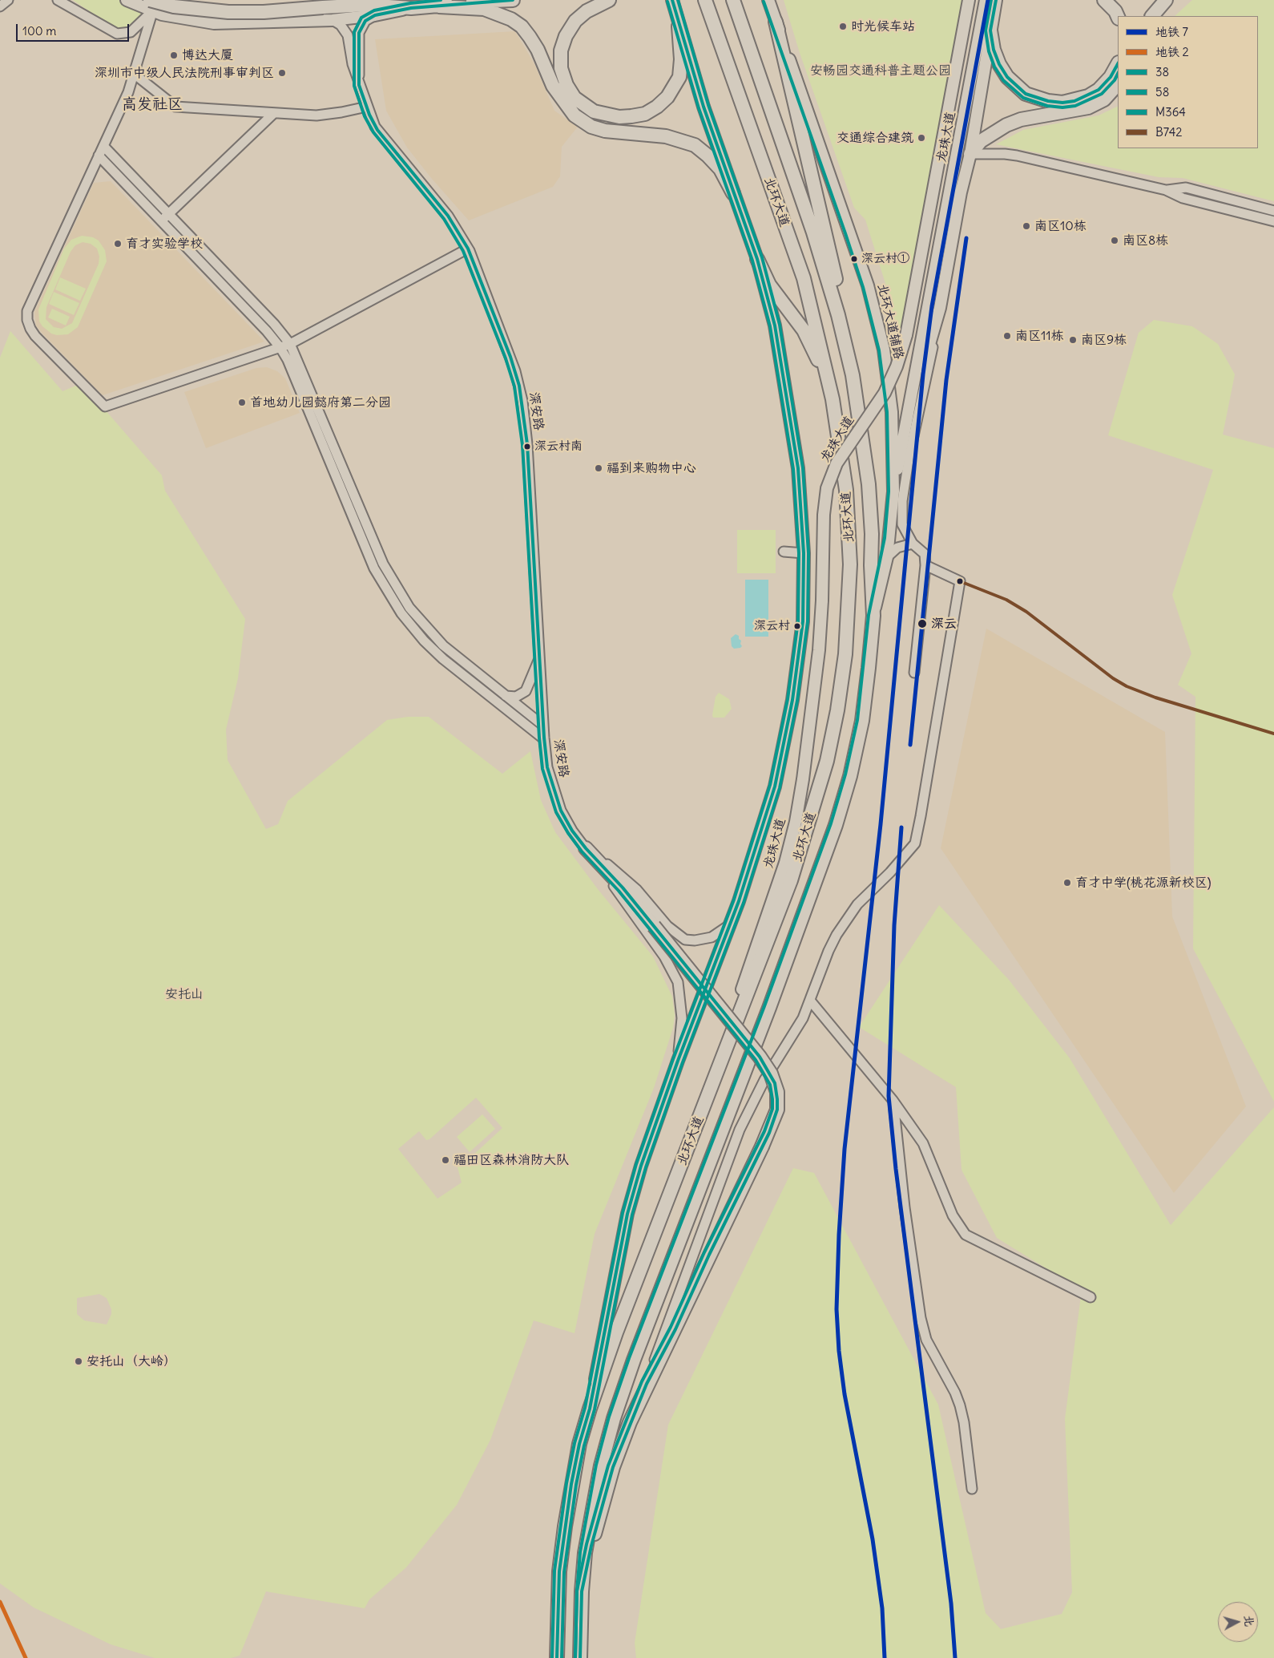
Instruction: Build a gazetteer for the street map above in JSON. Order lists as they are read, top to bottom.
{
  "streets": {
    "highway": ["北环大道"],
    "main road": ["龙珠大道", "北环大道辅路"],
    "street": ["深安路"]
  },
  "crossings": [
    ["龙珠大道", "北环大道"],
    ["龙珠大道", "北环大道辅路"],
    ["北环大道", "北环大道辅路"]
  ],
  "districts": ["高发社区"],
  "parks": ["安畅园交通科普主题公园", "安托山"],
  "places": [
    "时光候车站",
    "博达大厦",
    "深圳市中级人民法院刑事审判区",
    "交通综合建筑",
    "南区10栋",
    "南区8栋",
    "育才实验学校",
    "深云村①",
    "南区11栋",
    "南区9栋",
    "首地幼儿园懿府第二分园",
    "深云村南",
    "福到来购物中心",
    "深云",
    "深云村",
    "育才中学(桃花源新校区)",
    "福田区森林消防大队",
    "安托山（大岭）"
  ],
  "lines": [
    "metro line 7",
    "transit line 38",
    "transit line 58",
    "transit line M364",
    "transit line B742",
    "metro line 2"
  ],
  "legend": [
    "地铁 7",
    "地铁 2",
    "38",
    "58",
    "M364",
    "B742"
  ],
  "scale_bar": "100 m",
  "north": "right"
}
